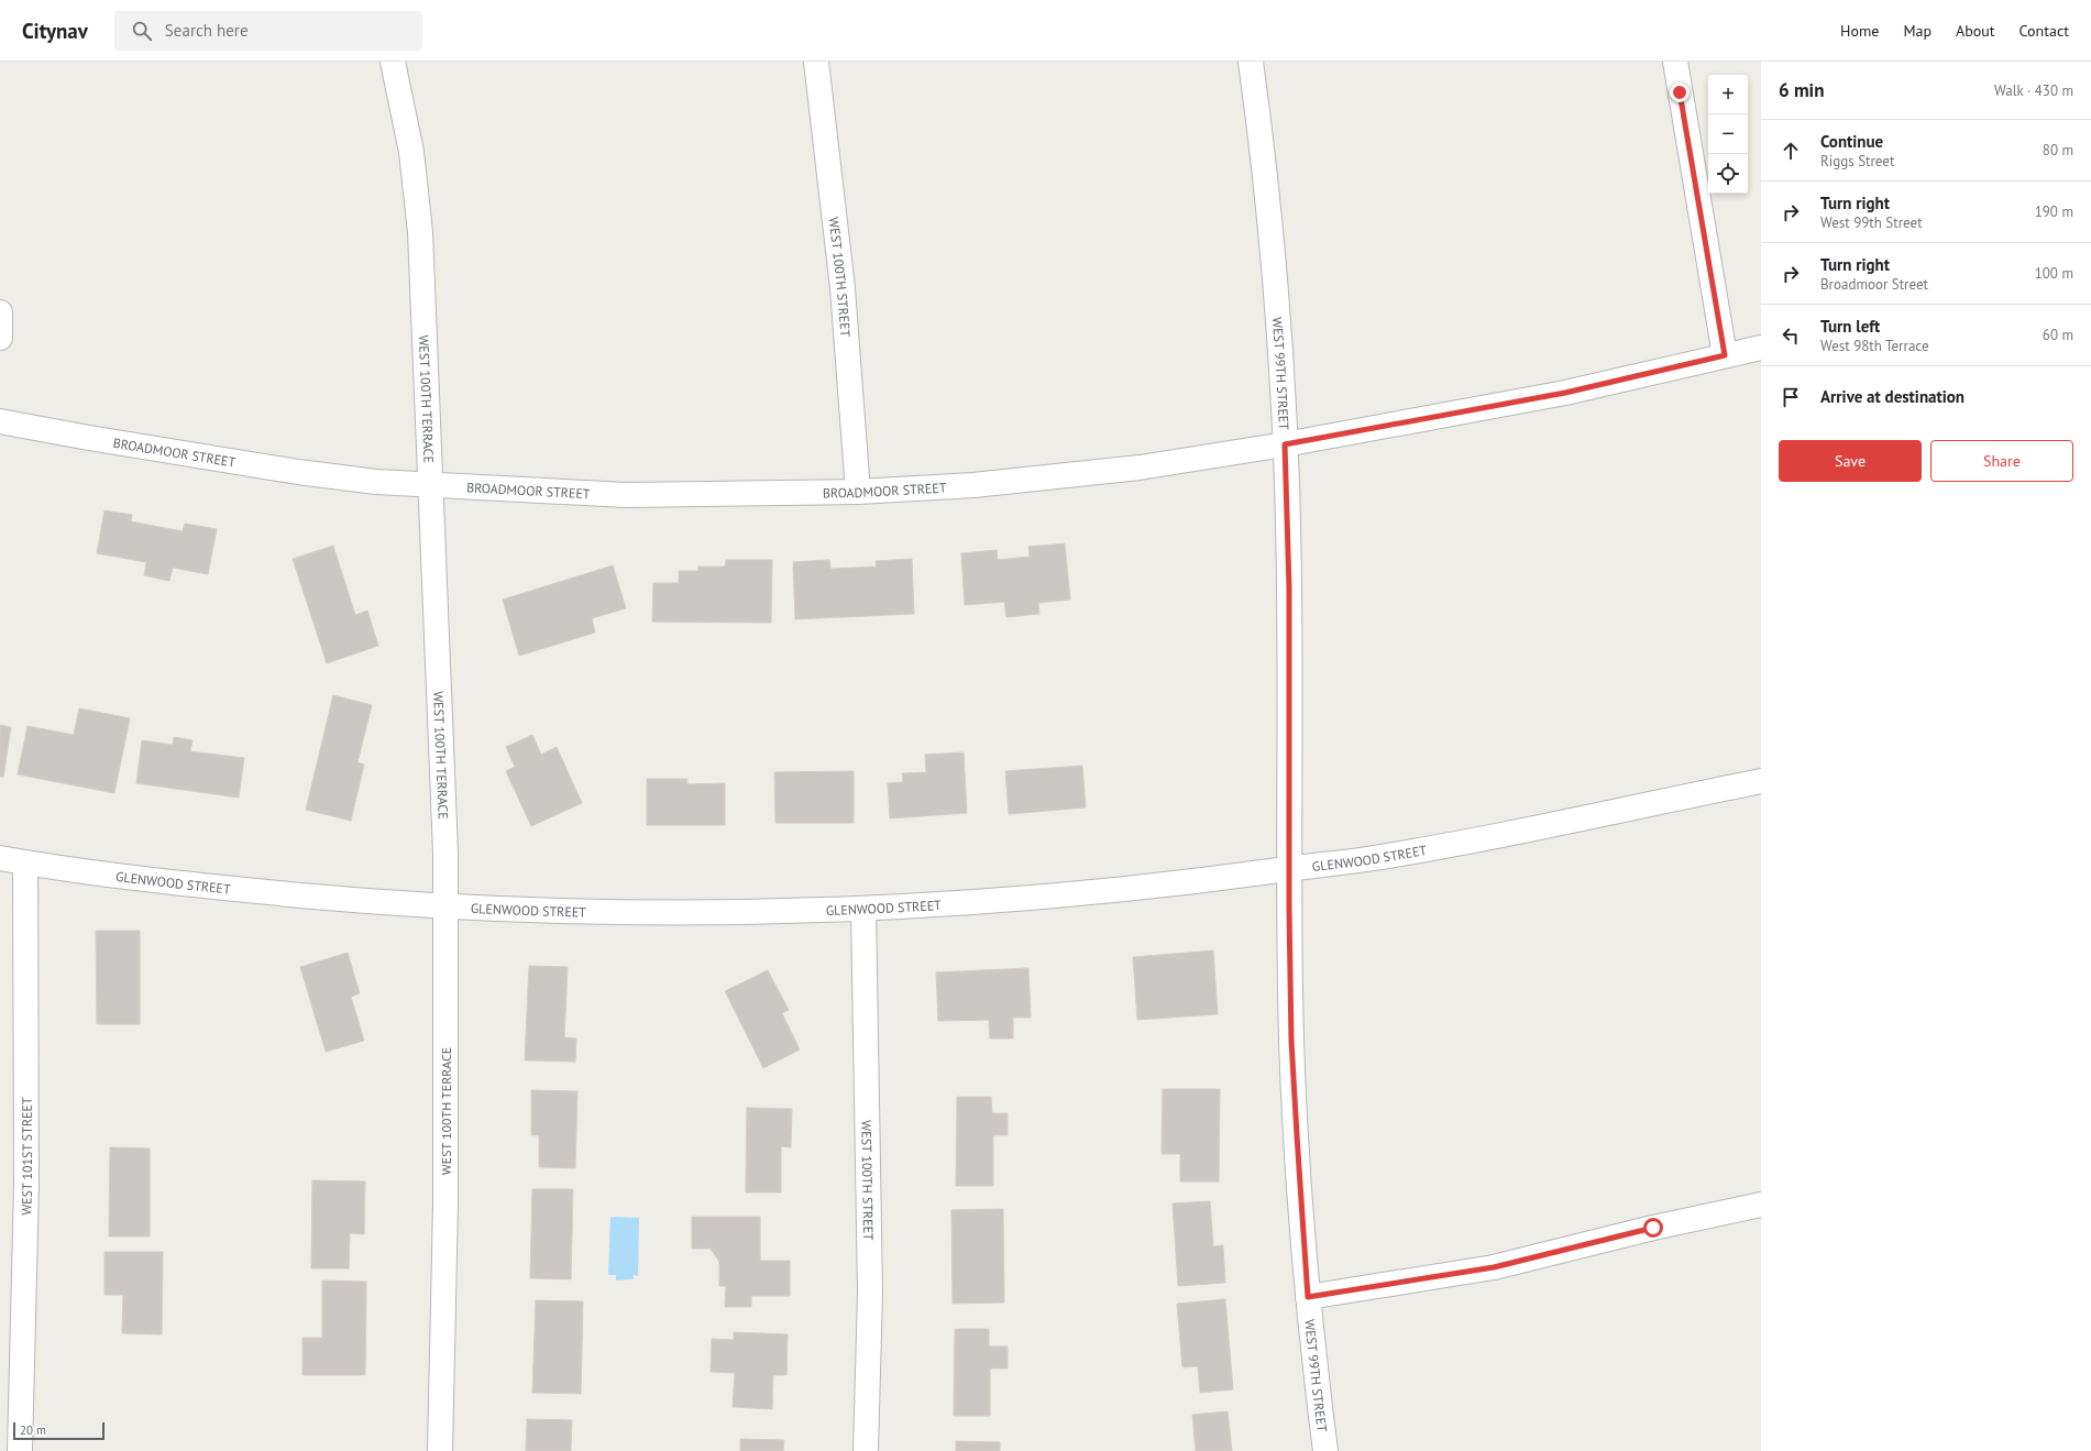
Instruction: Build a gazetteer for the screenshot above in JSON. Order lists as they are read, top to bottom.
{
  "streets": {
    "street": [
      "WEST 100TH STREET",
      "WEST 99TH STREET",
      "WEST 100TH TERRACE",
      "BROADMOOR STREET",
      "GLENWOOD STREET",
      "WEST 101ST STREET"
    ]
  },
  "crossings": [
    ["WEST 100TH STREET", "BROADMOOR STREET"],
    ["WEST 100TH STREET", "GLENWOOD STREET"],
    ["WEST 99TH STREET", "BROADMOOR STREET"],
    ["WEST 99TH STREET", "GLENWOOD STREET"],
    ["WEST 100TH TERRACE", "BROADMOOR STREET"],
    ["WEST 100TH TERRACE", "GLENWOOD STREET"],
    ["GLENWOOD STREET", "WEST 101ST STREET"]
  ],
  "scale_bar": "20 m",
  "page": {
    "header": "Citynav",
    "search": "Search here",
    "nav": [
      "Home",
      "Map",
      "About",
      "Contact"
    ],
    "heading": ["6 min", "Walk · 430 m"],
    "map_buttons": ["+", "−"],
    "list": [
      ["Continue", "Riggs Street", "80 m"],
      ["Turn right", "West 99th Street", "190 m"],
      ["Turn right", "Broadmoor Street", "100 m"],
      ["Turn left", "West 98th Terrace", "60 m"],
      "Arrive at destination"
    ],
    "buttons": ["Save", "Share"],
    "scale": "20 m"
  }
}
